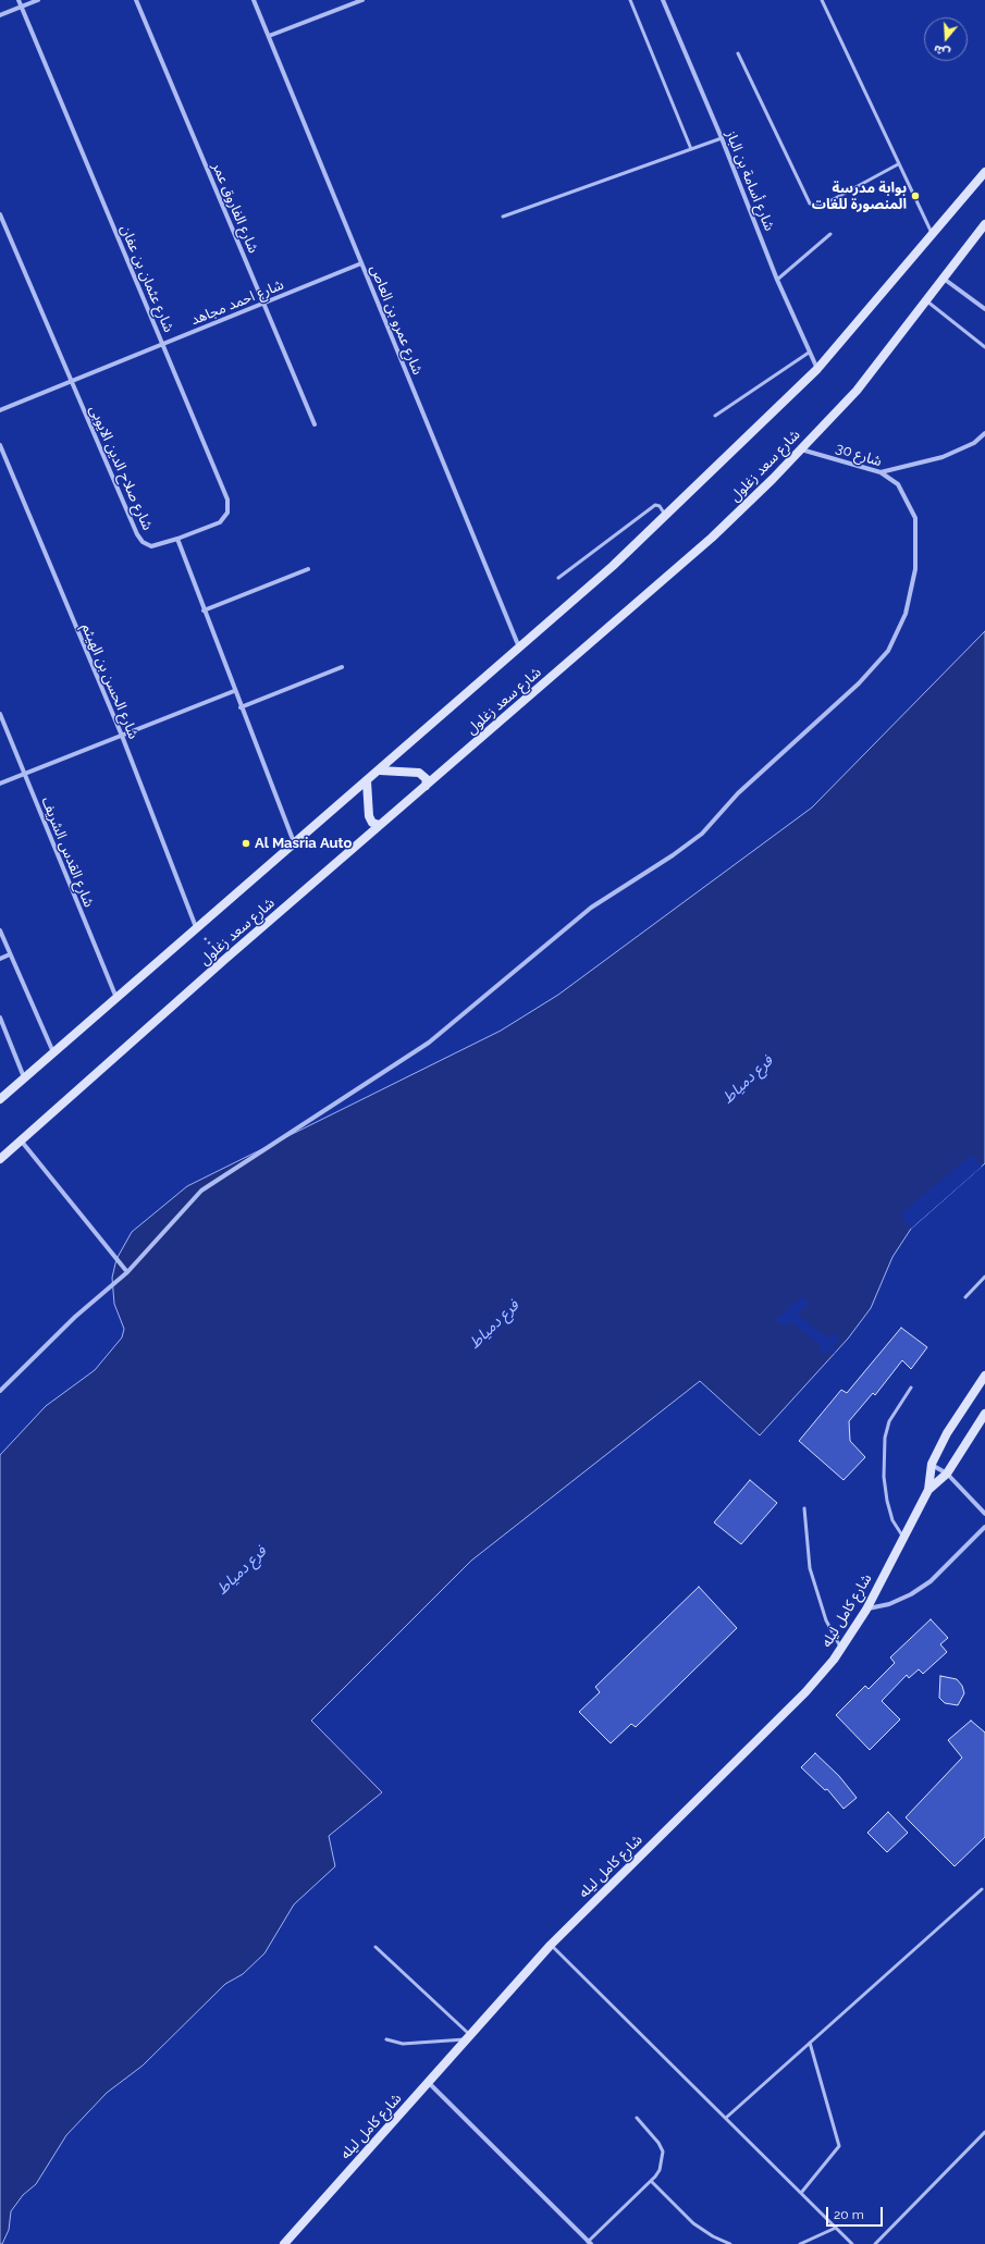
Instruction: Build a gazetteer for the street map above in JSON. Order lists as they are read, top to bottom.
{
  "streets": {
    "main road": ["شارع سعد زغلول", "شارع كامل ليله"],
    "street": [
      "شارع أسامة بن الباز",
      "شارع الفاروق عمر",
      "شارع عثمان بن عفان",
      "شارع احمد مجاهد",
      "شارع عمرو بن العاص",
      "شارع 30",
      "شارع صلاح الدين الايوبى",
      "شارع الحسن بن الهيثم",
      "شارع القدس الشريف"
    ]
  },
  "crossings": [
    ["شارع أسامة بن الباز", "شارع سعد زغلول"],
    ["شارع الفاروق عمر", "شارع احمد مجاهد"],
    ["شارع عثمان بن عفان", "شارع احمد مجاهد"],
    ["شارع عثمان بن عفان", "شارع صلاح الدين الايوبى"],
    ["شارع احمد مجاهد", "شارع عمرو بن العاص"],
    ["شارع احمد مجاهد", "شارع صلاح الدين الايوبى"],
    ["شارع عمرو بن العاص", "شارع سعد زغلول"],
    ["شارع 30", "شارع سعد زغلول"],
    ["شارع سعد زغلول", "شارع الحسن بن الهيثم"],
    ["شارع سعد زغلول", "شارع القدس الشريف"]
  ],
  "water": ["فرع دمياط"],
  "places": ["بوابة مدرسة المنصورة للغات", "Al Masria Auto"],
  "scale_bar": "20 m",
  "north": "bottom"
}
